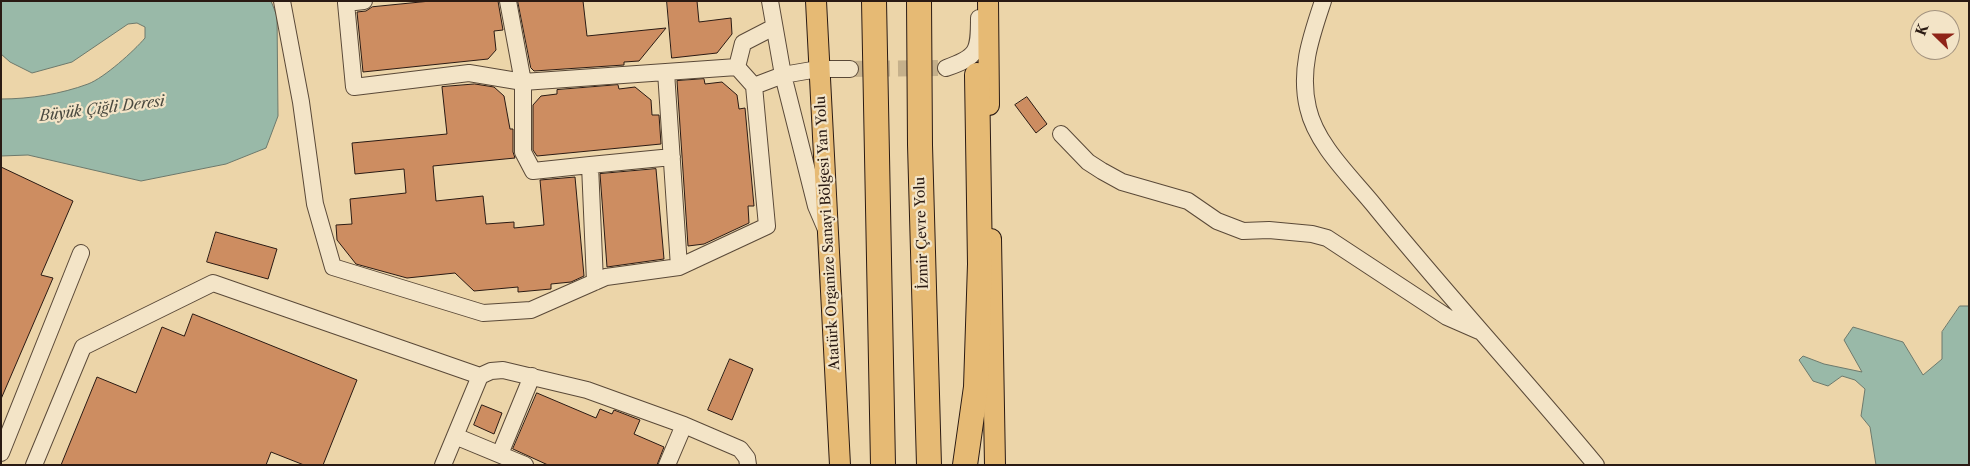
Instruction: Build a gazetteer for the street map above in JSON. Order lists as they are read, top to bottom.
{
  "streets": {
    "highway": ["İzmir Çevre Yolu"],
    "main road": ["Atatürk Organize Sanayi Bölgesi Yan Yolu"]
  },
  "water": ["Büyük Çiğli Deresi"],
  "north": "left"
}
